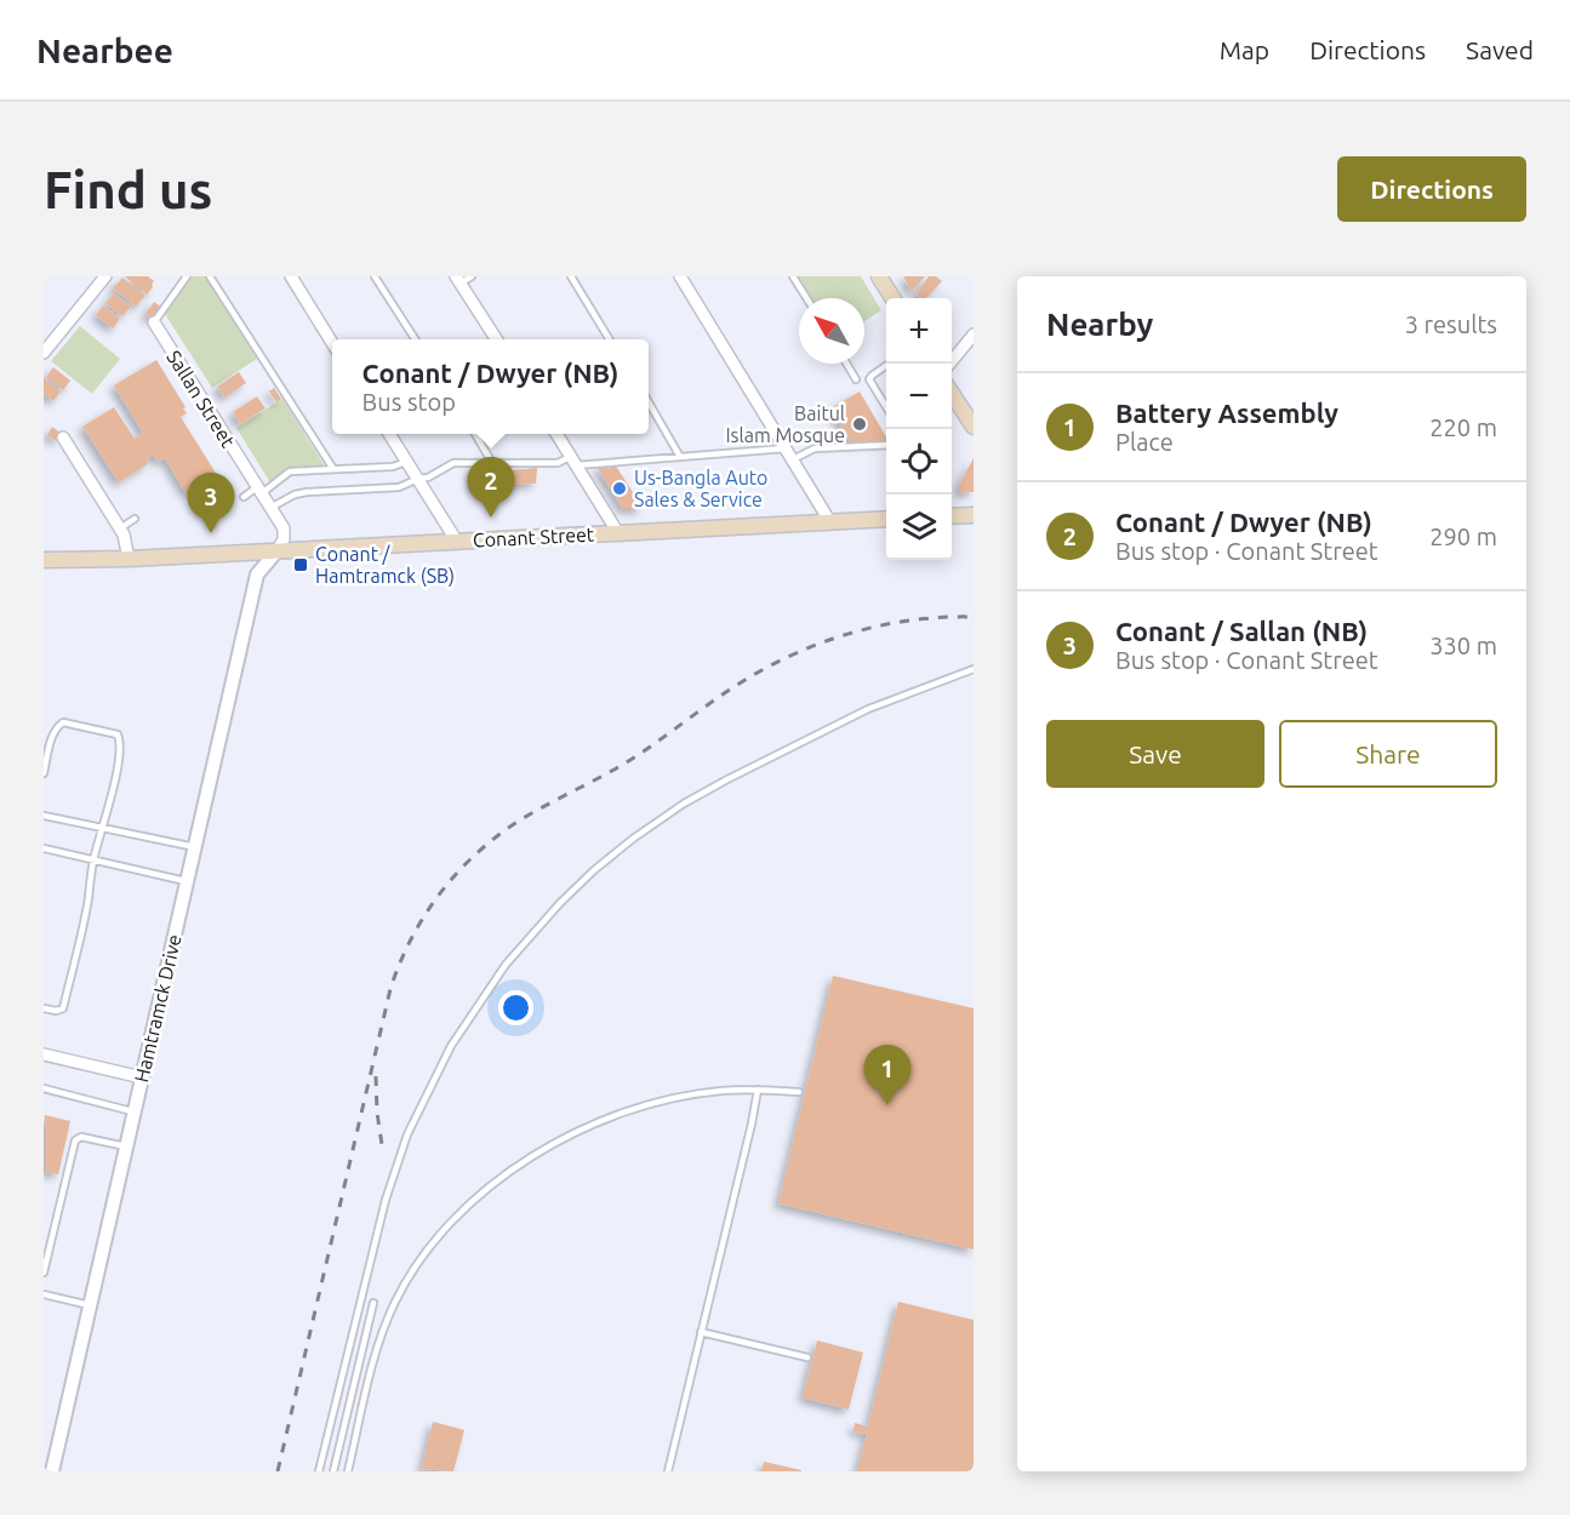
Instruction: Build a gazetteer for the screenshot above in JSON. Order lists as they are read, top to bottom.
{
  "streets": {
    "main road": ["Conant Street"],
    "street": ["Sallan Street", "Hamtramck Drive"]
  },
  "crossings": [
    ["Sallan Street", "Conant Street"],
    ["Sallan Street", "Hamtramck Drive"],
    ["Conant Street", "Hamtramck Drive"]
  ],
  "places": {
    "other": ["Baitul Islam Mosque", "Us-Bangla Auto Sales & Service"],
    "transit": ["Conant / Hamtramck (SB)"]
  },
  "north": "top left",
  "page": {
    "header": "Nearbee",
    "nav": ["Map", "Directions", "Saved"],
    "buttons": [
      "Directions",
      ["Save", "Share"]
    ],
    "title": "Find us",
    "heading": ["Nearby", "3 results"],
    "map_buttons": ["+", "−"],
    "popup": ["Conant / Dwyer (NB)", "Bus stop"],
    "list": [
      {
        "mark": "1",
        "name": "Battery Assembly",
        "note": "Place",
        "value": "220 m"
      },
      {
        "mark": "2",
        "name": "Conant / Dwyer (NB)",
        "note": "Bus stop · Conant Street",
        "value": "290 m"
      },
      {
        "mark": "3",
        "name": "Conant / Sallan (NB)",
        "note": "Bus stop · Conant Street",
        "value": "330 m"
      }
    ],
    "pins": ["2", "3", "1"]
  }
}
